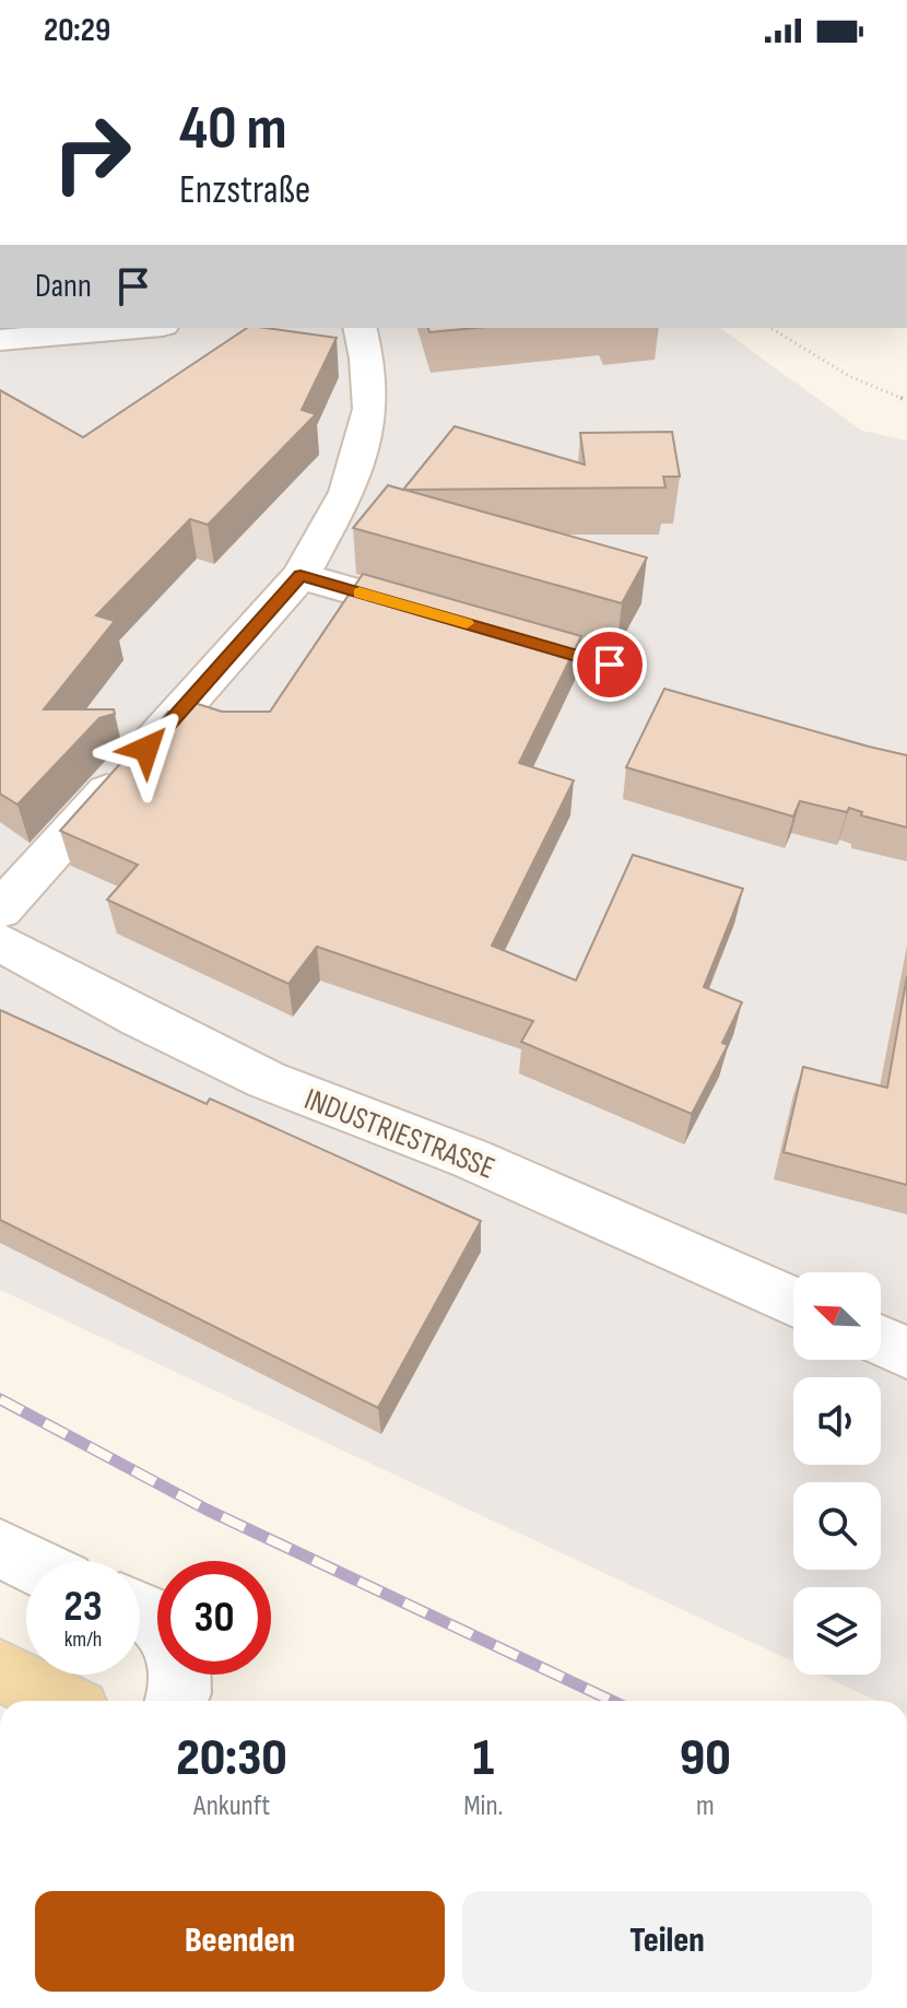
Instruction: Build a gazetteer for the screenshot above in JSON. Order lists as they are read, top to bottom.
{
  "streets": {
    "street": ["INDUSTRIESTRASSE"]
  },
  "north": "top left",
  "page": {
    "status": "20:29",
    "turn": ["40 m", "Enzstraße"],
    "then": "Dann",
    "speed": "23 km/h",
    "limit": "30",
    "eta": [
      "20:30",
      "Ankunft",
      "1",
      "Min.",
      "90",
      "m"
    ],
    "buttons": ["Beenden", "Teilen"]
  }
}
